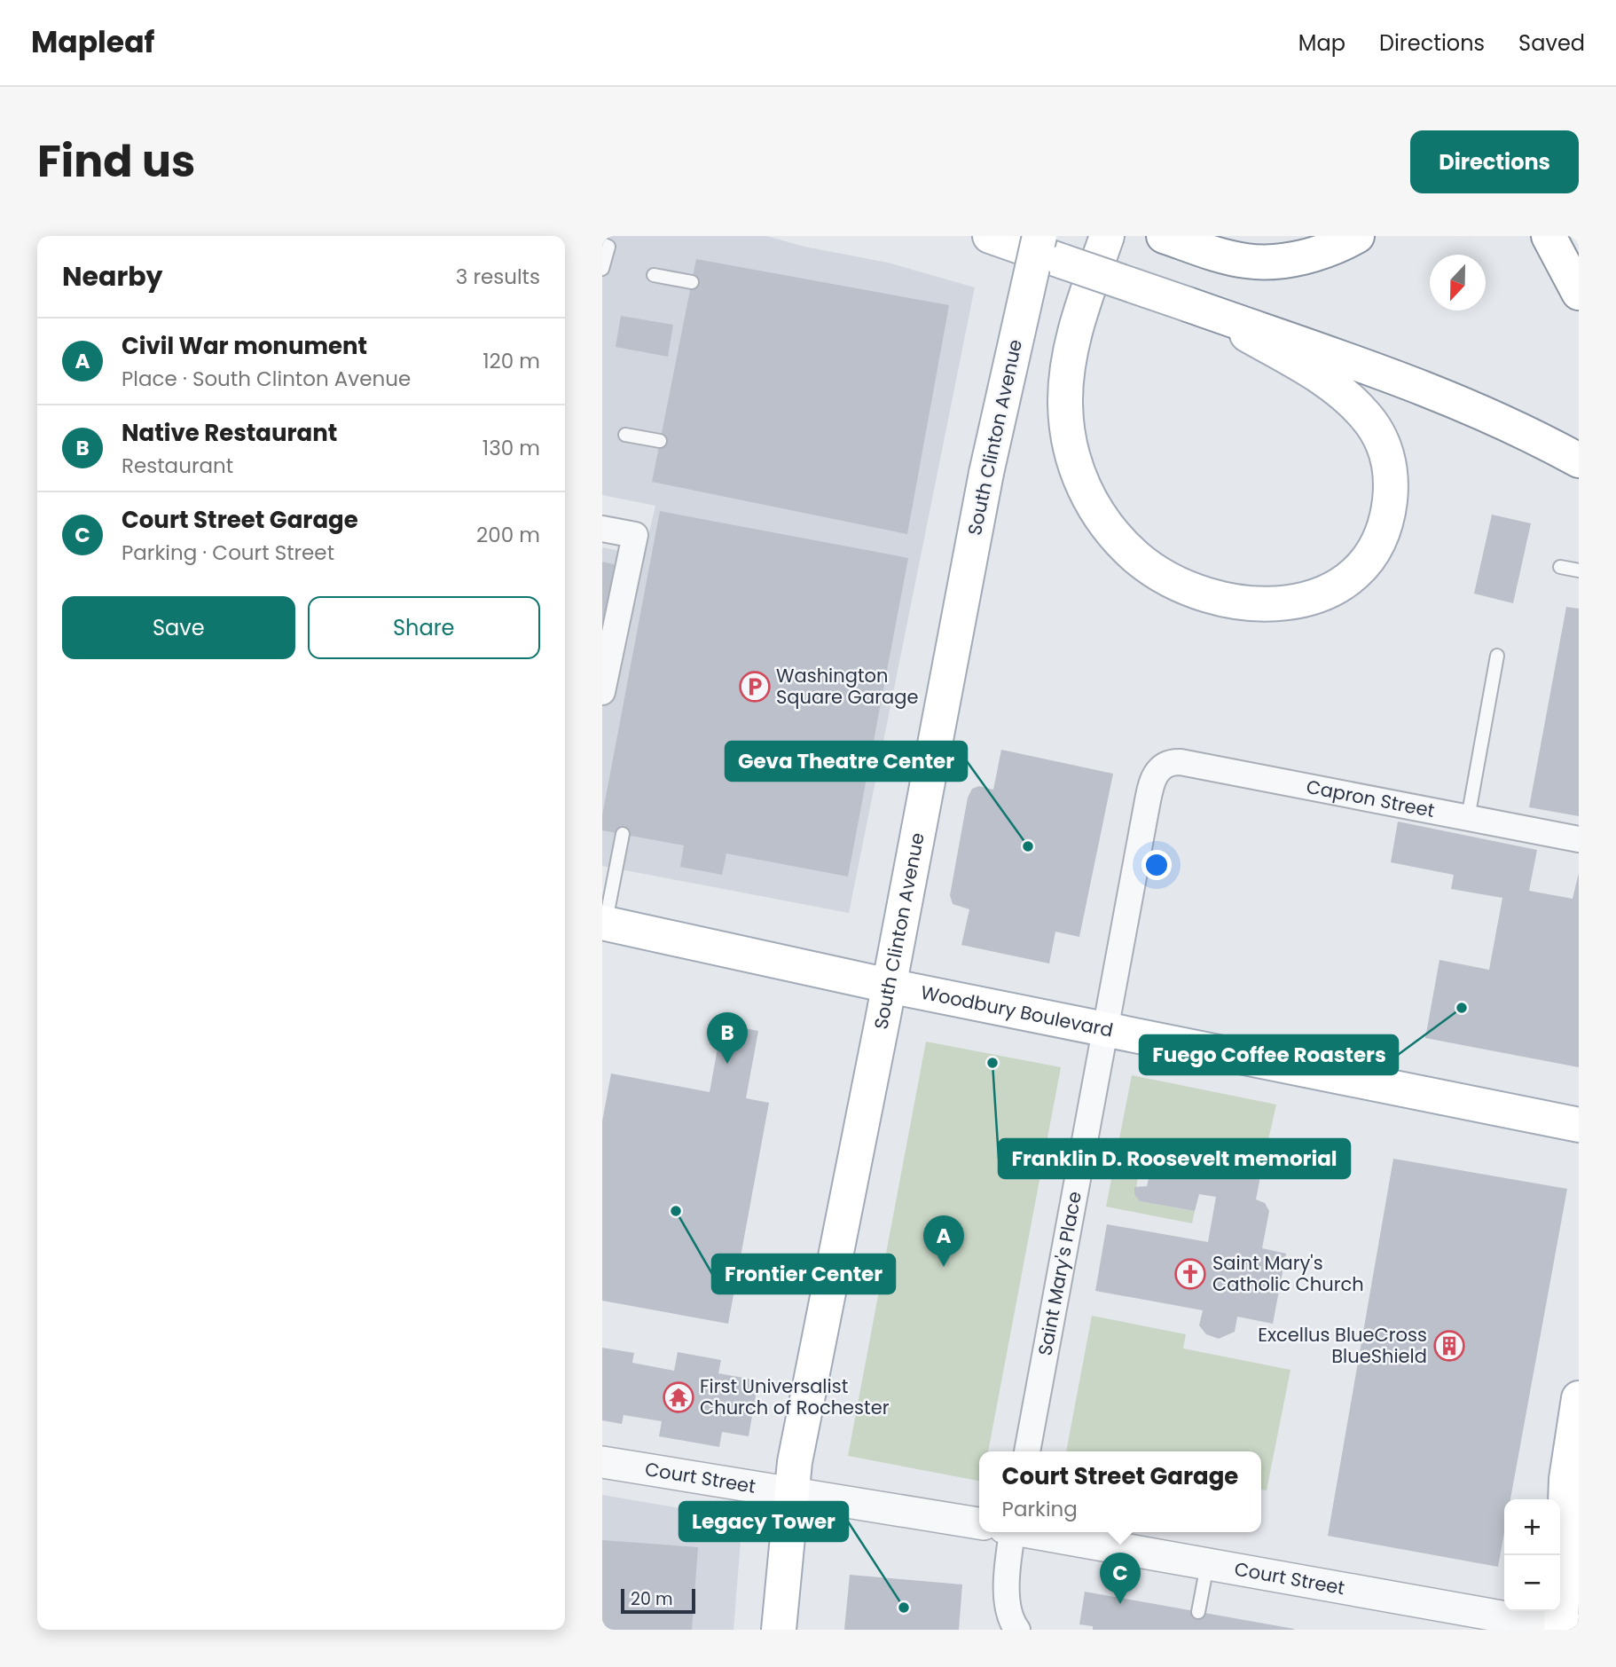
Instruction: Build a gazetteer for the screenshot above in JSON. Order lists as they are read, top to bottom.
{
  "streets": {
    "main road": ["South Clinton Avenue", "Woodbury Boulevard"],
    "street": ["Capron Street", "Saint Mary's Place", "Court Street"]
  },
  "crossings": [
    ["South Clinton Avenue", "Woodbury Boulevard"],
    ["South Clinton Avenue", "Court Street"],
    ["Capron Street", "Saint Mary's Place"],
    ["Woodbury Boulevard", "Saint Mary's Place"]
  ],
  "places": {
    "parking": ["Washington Square Garage"],
    "other": [
      "Geva Theatre Center",
      "Fuego Coffee Roasters",
      "Franklin D. Roosevelt memorial",
      "Frontier Center",
      "Legacy Tower"
    ],
    "church": ["Saint Mary's Catholic Church"],
    "building": ["Excellus BlueCross BlueShield"],
    "temple": ["First Universalist Church of Rochester"]
  },
  "scale_bar": "20 m",
  "north": "bottom",
  "page": {
    "header": "Mapleaf",
    "nav": ["Map", "Directions", "Saved"],
    "title": "Find us",
    "buttons": [
      "Directions",
      ["Save", "Share"]
    ],
    "heading": ["Nearby", "3 results"],
    "list": [
      {
        "mark": "A",
        "name": "Civil War monument",
        "note": "Place · South Clinton Avenue",
        "value": "120 m"
      },
      {
        "mark": "B",
        "name": "Native Restaurant",
        "note": "Restaurant",
        "value": "130 m"
      },
      {
        "mark": "C",
        "name": "Court Street Garage",
        "note": "Parking · Court Street",
        "value": "200 m"
      }
    ],
    "pins": ["B", "A", "C"],
    "popup": ["Court Street Garage", "Parking"],
    "map_buttons": ["+", "−"],
    "scale": "20 m"
  }
}
